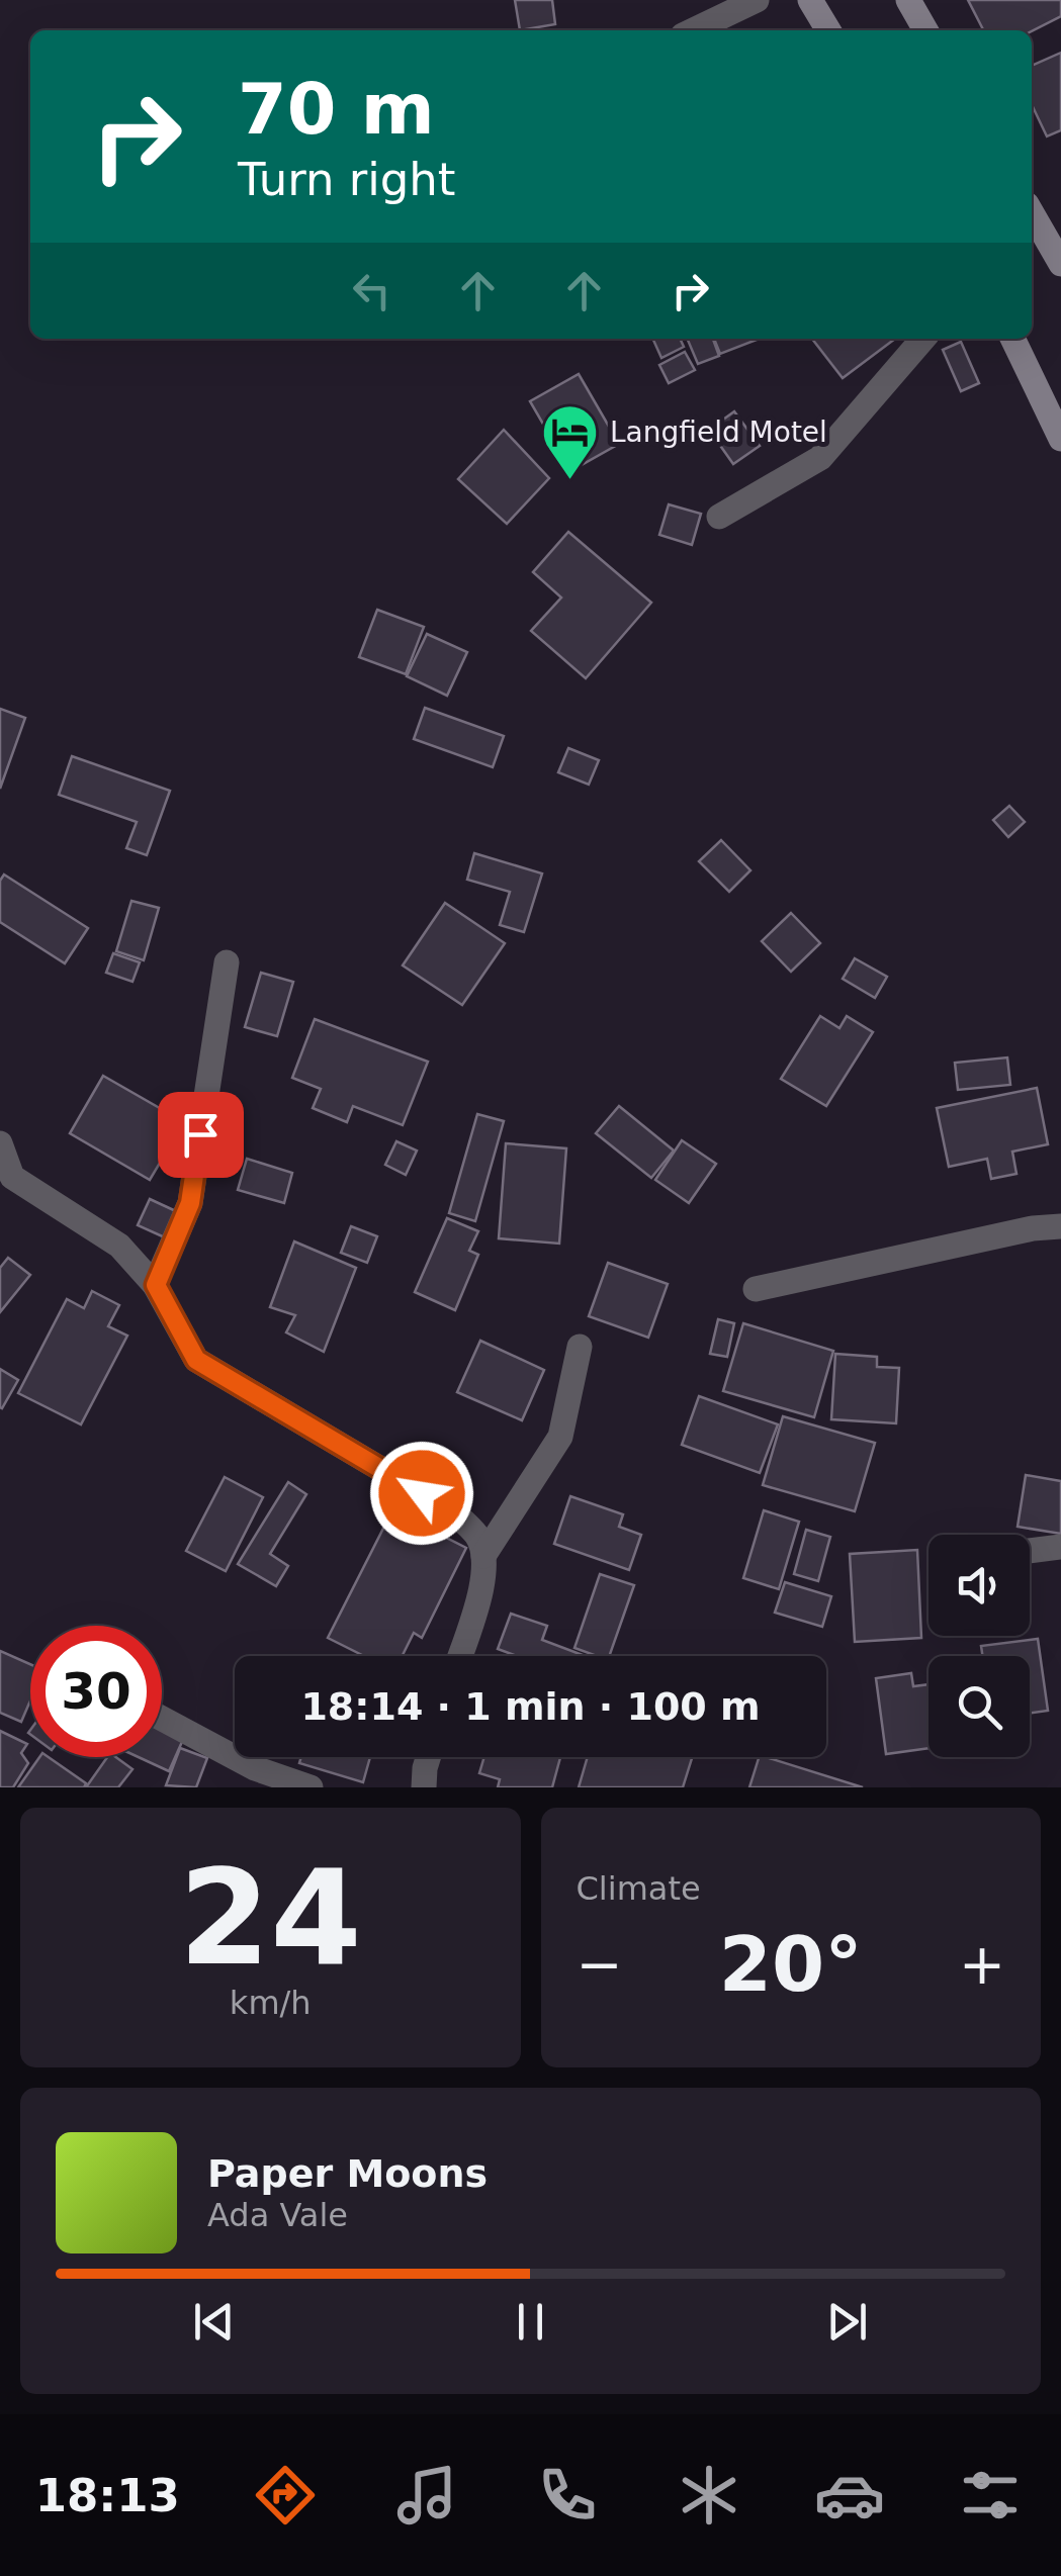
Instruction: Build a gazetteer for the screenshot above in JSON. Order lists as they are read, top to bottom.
{
  "places": {
    "hotel": ["Langfield Motel"]
  },
  "page": {
    "turn": ["70 m", "Turn right"],
    "limit": "30",
    "trip": "18:14 · 1 min · 100 m",
    "tile": [
      ["24", "km/h"],
      "Climate"
    ],
    "heat": ["−", "20°", "+"],
    "song": ["Paper Moons", "Ada Vale"],
    "tabs": "18:13"
  }
}
